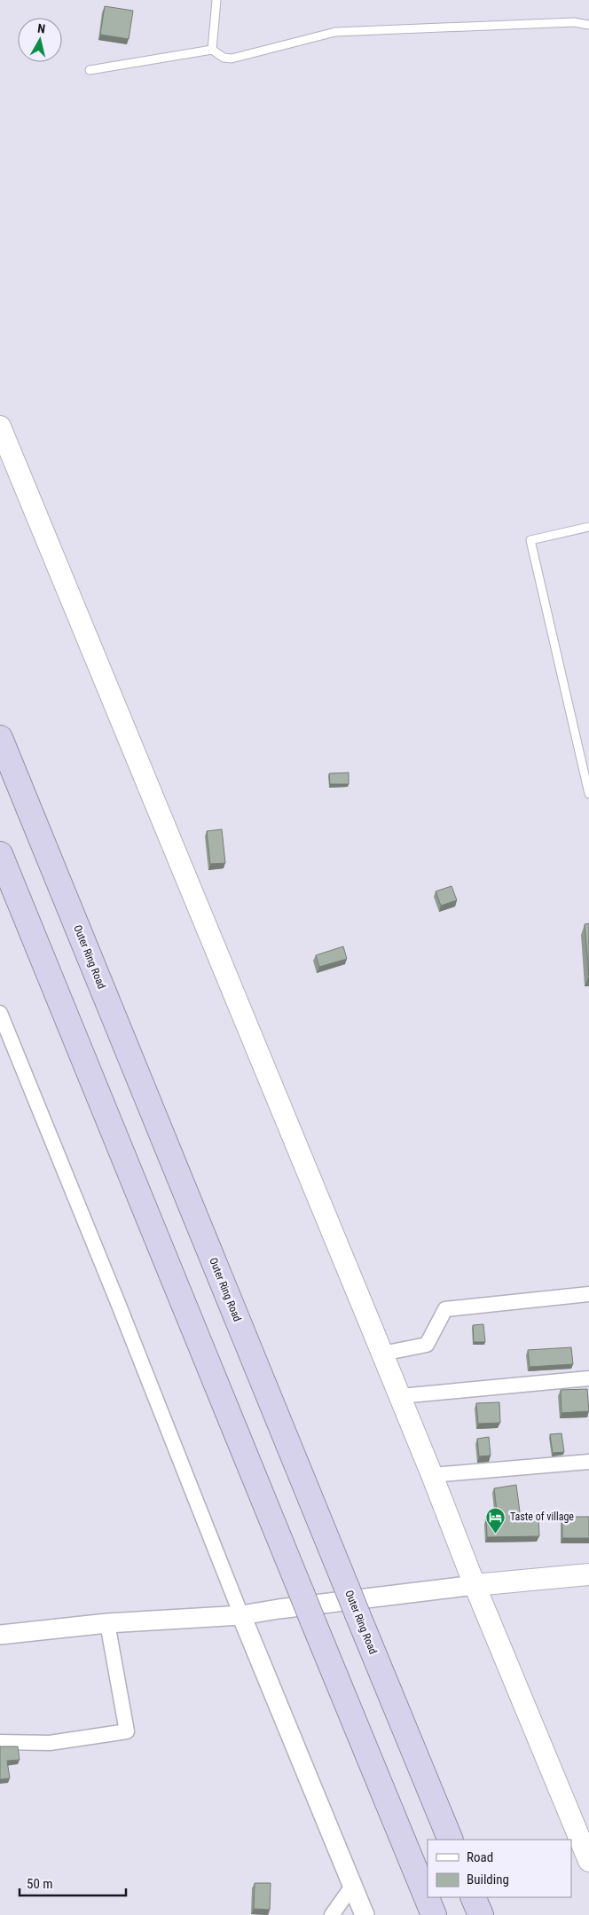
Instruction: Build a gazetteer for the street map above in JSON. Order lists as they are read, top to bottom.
{
  "streets": {
    "highway": ["Outer Ring Road"]
  },
  "places": {
    "hotel": ["Taste of village"]
  },
  "legend": ["Road", "Building"],
  "scale_bar": "50 m",
  "north": "top"
}
